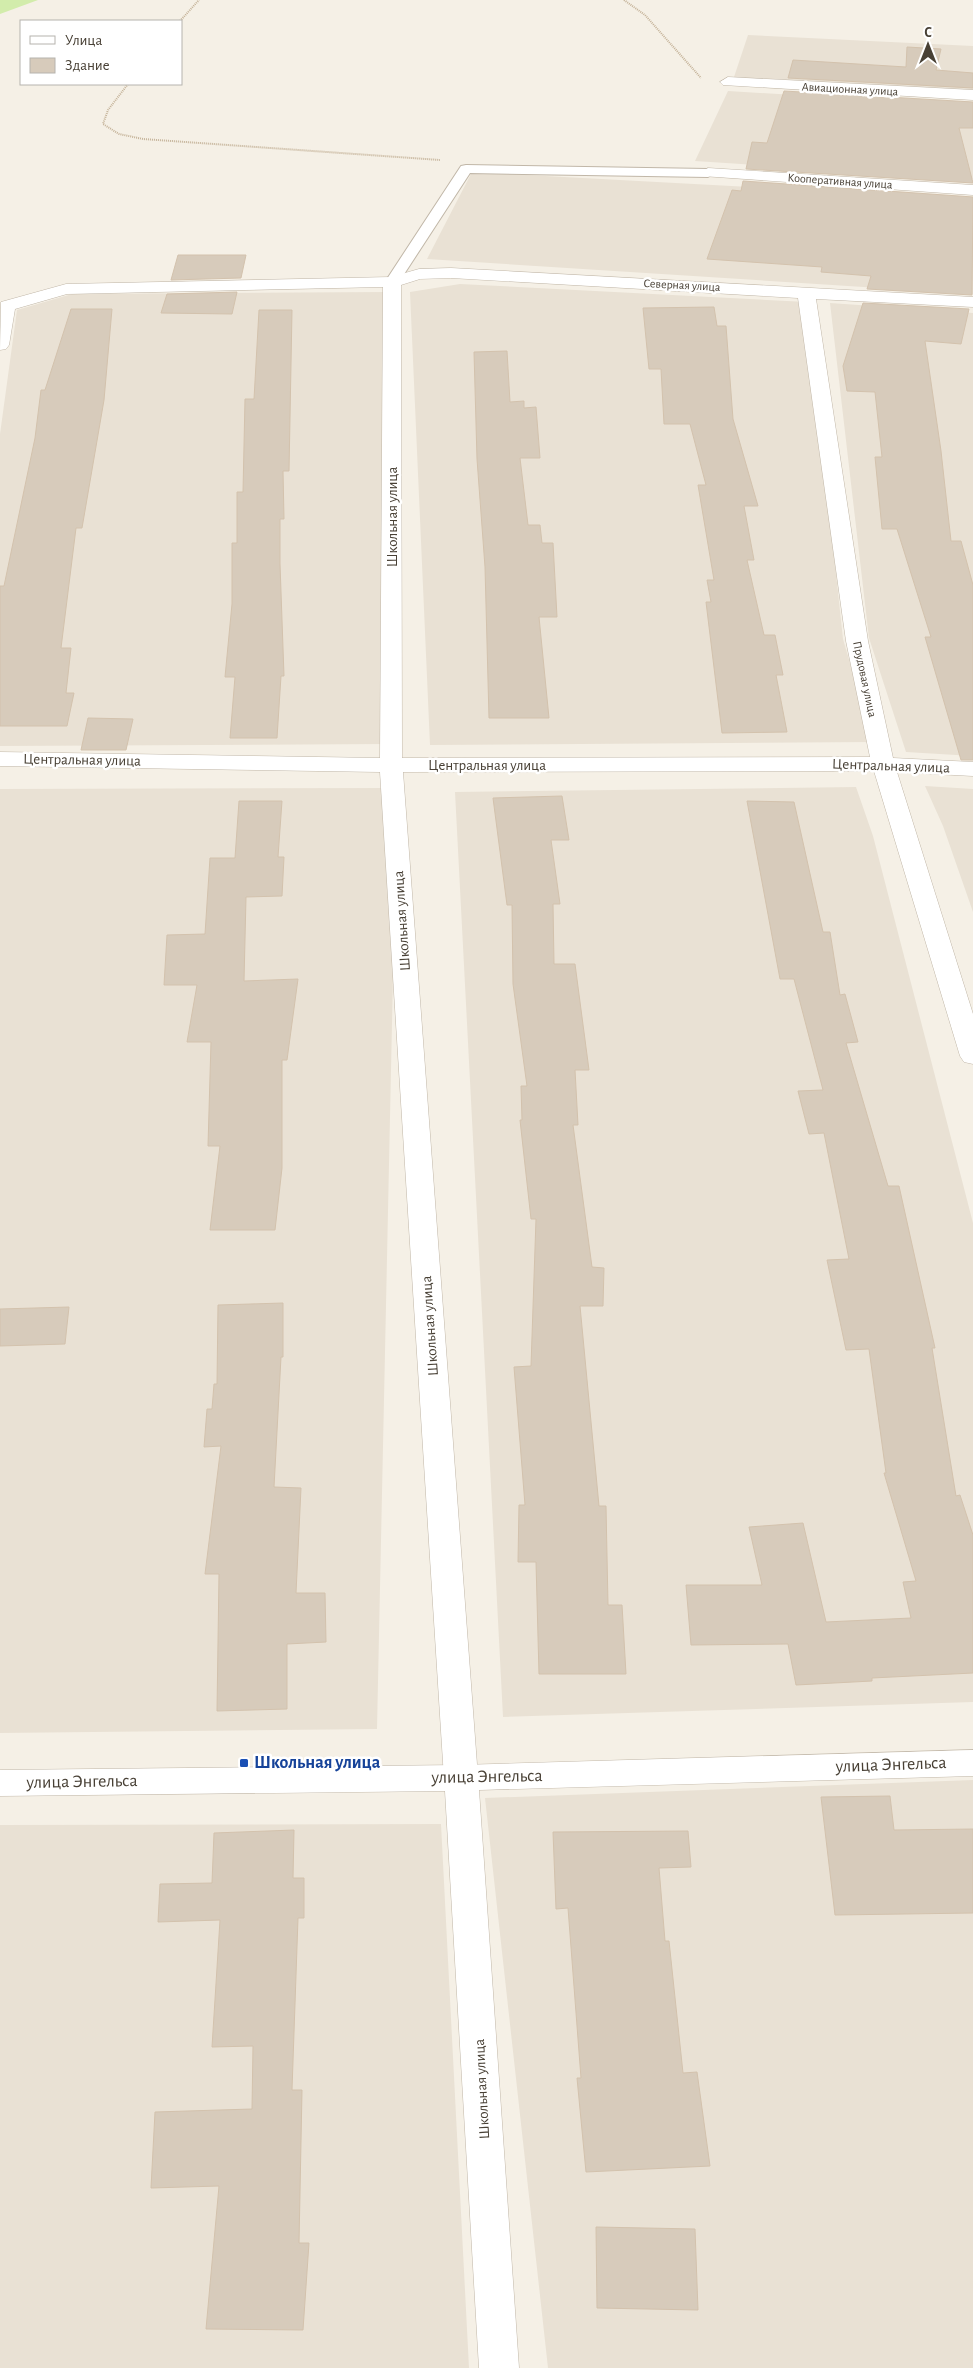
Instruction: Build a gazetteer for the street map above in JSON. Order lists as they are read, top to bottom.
{
  "streets": {
    "street": [
      "Авиационная улица",
      "Кооперативная улица",
      "Северная улица",
      "Школьная улица",
      "Прудовая улица",
      "Центральная улица",
      "улица Энгельса"
    ]
  },
  "crossings": [
    ["Северная улица", "Школьная улица"],
    ["Северная улица", "Прудовая улица"],
    ["Школьная улица", "Центральная улица"],
    ["Школьная улица", "улица Энгельса"],
    ["Прудовая улица", "Центральная улица"]
  ],
  "places": {
    "transit": ["Школьная улица"]
  },
  "legend": ["Улица", "Здание"],
  "north": "top"
}
